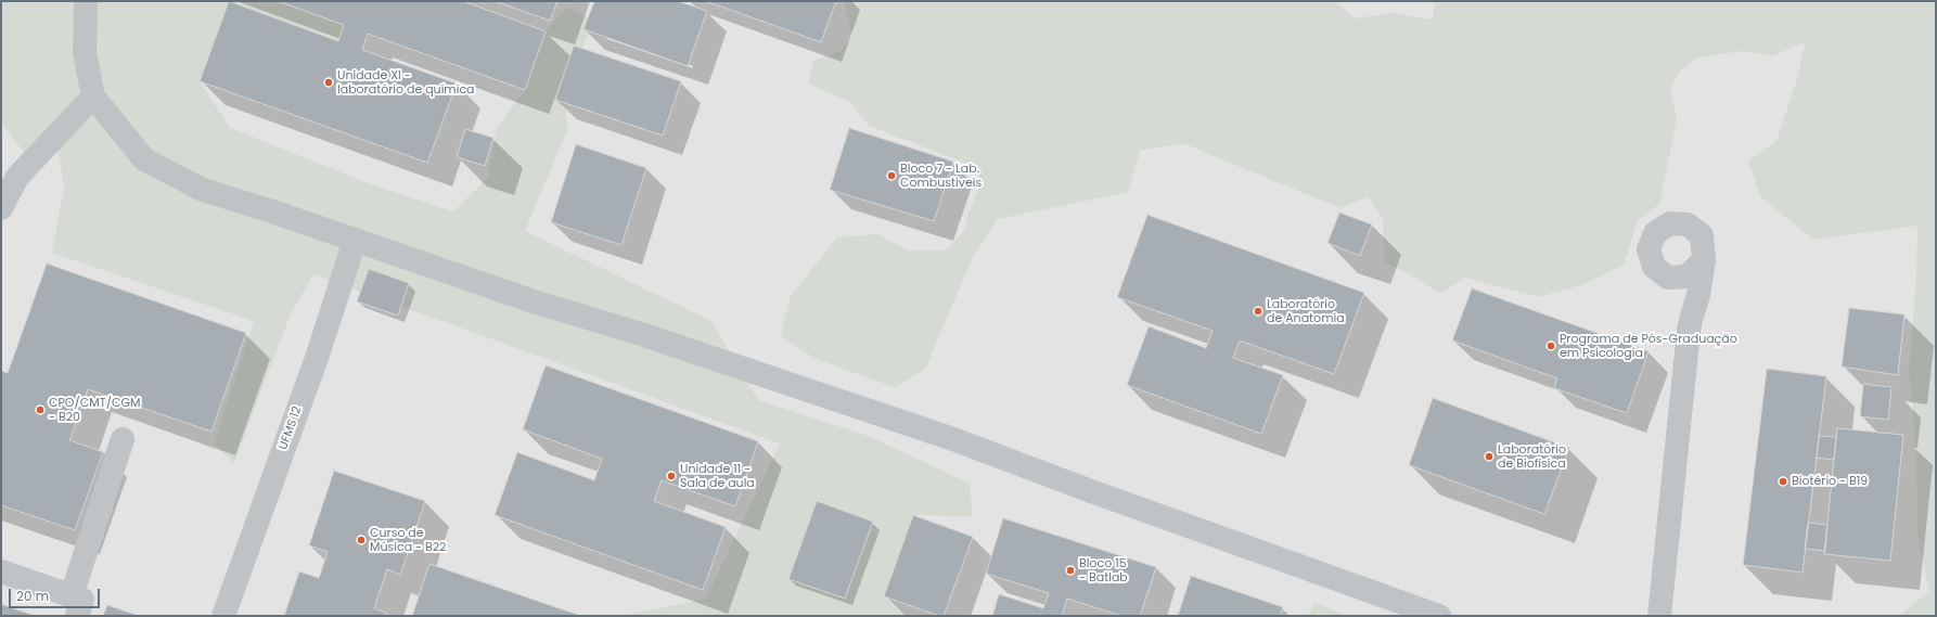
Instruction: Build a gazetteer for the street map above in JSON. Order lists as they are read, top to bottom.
{
  "streets": {
    "lane": ["UFMS 12"]
  },
  "places": [
    "Unidade XI - laboratório de química",
    "Bloco 7 - Lab. Combustiveis",
    "Laboratório de Anatomia",
    "Programa de Pós-Graduação em Psicologia",
    "CPO/CMT/CGM - B20",
    "Laboratório de Biofisíca",
    "Unidade 11 - Sala de aula",
    "Biotério - B19",
    "Curso de Música - B22",
    "Bloco 15 - Batlab"
  ],
  "scale_bar": "20 m"
}
